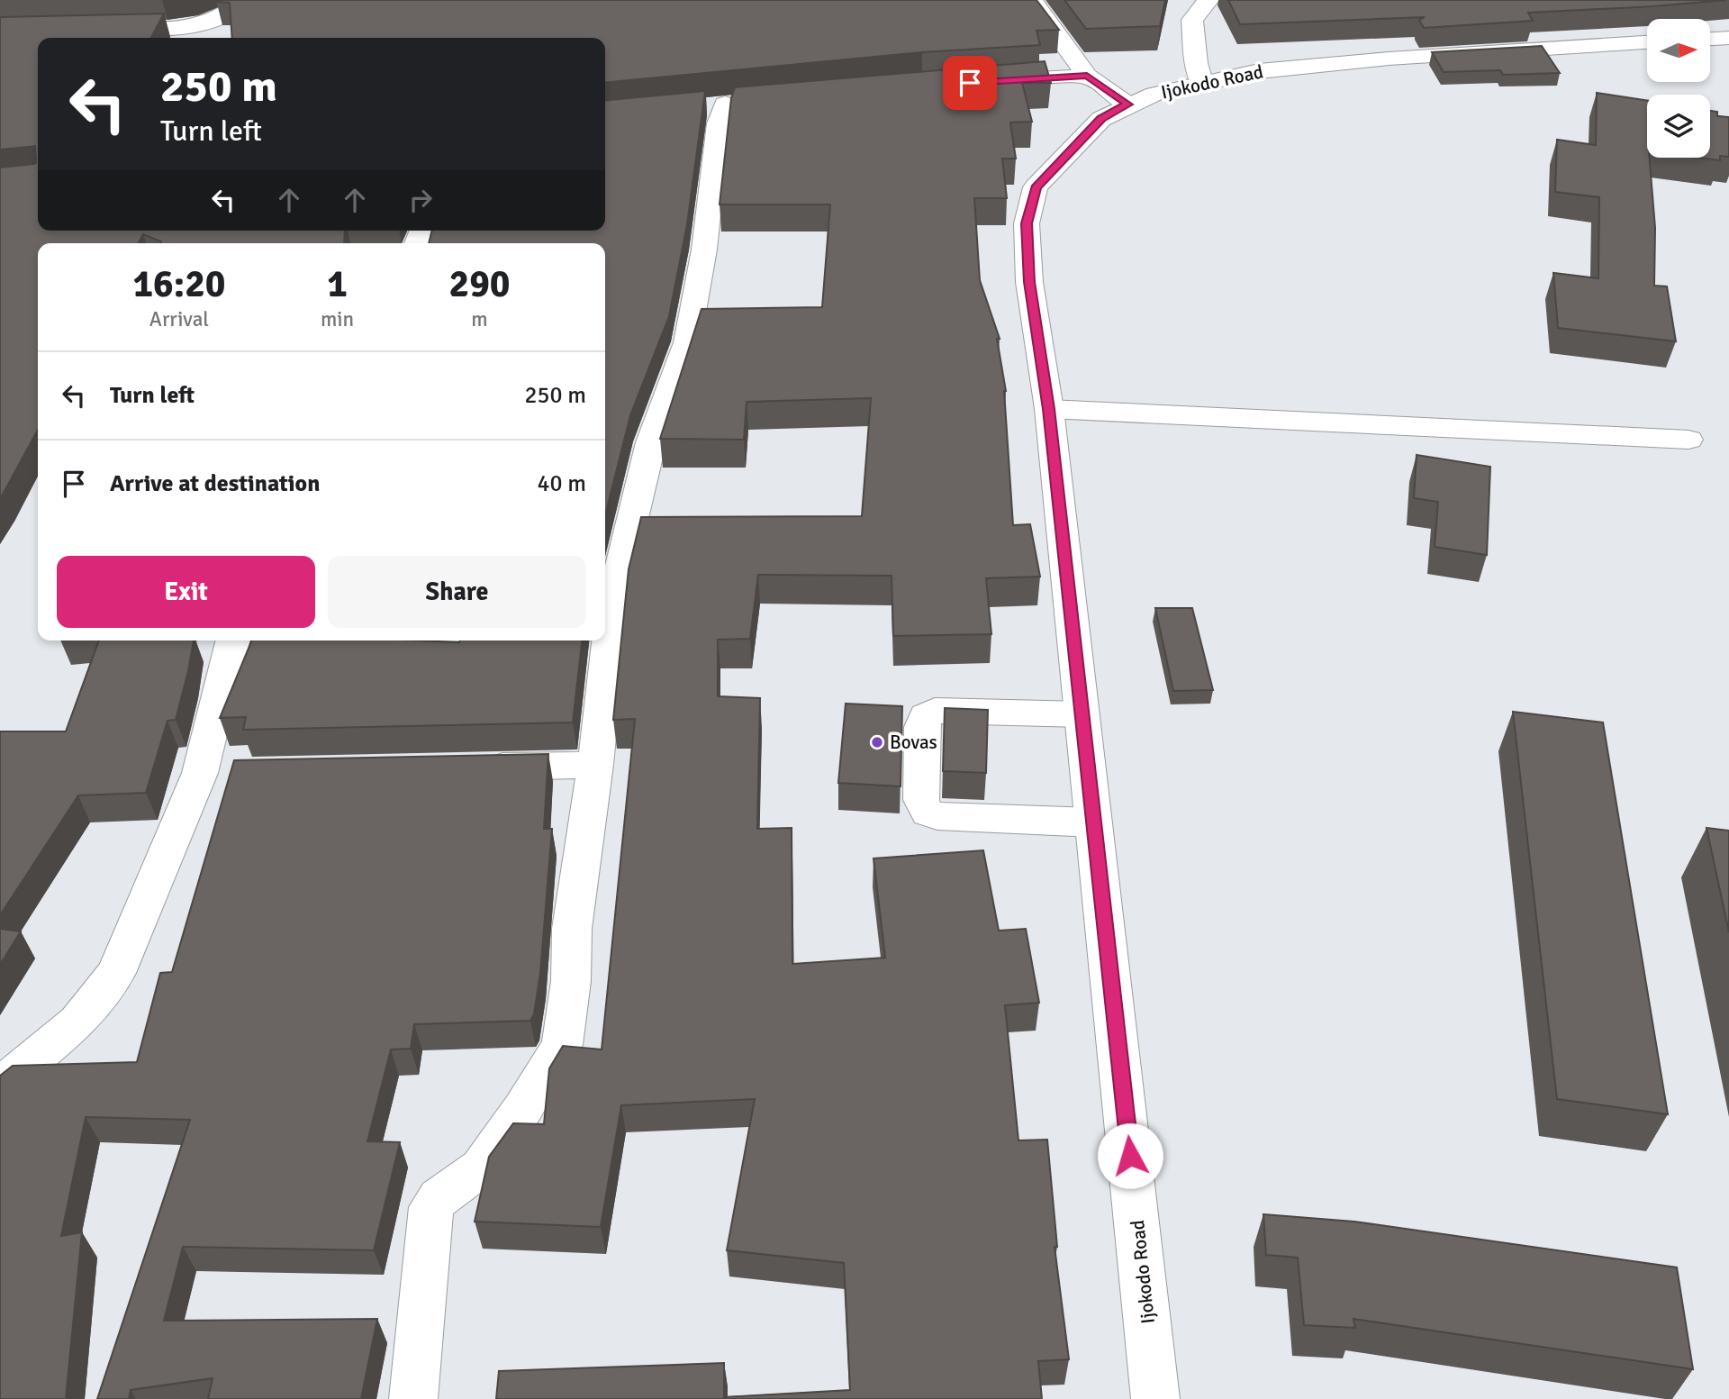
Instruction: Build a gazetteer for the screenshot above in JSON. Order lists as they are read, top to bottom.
{
  "streets": {
    "street": ["Ijokodo Road"]
  },
  "places": ["Bovas"],
  "north": "right",
  "page": {
    "turn": ["250 m", "Turn left"],
    "eta": [
      "16:20",
      "Arrival",
      "1",
      "min",
      "290",
      "m"
    ],
    "list": [
      {
        "name": "Turn left",
        "value": "250 m"
      },
      {
        "name": "Arrive at destination",
        "value": "40 m"
      }
    ],
    "buttons": ["Exit", "Share"]
  }
}
